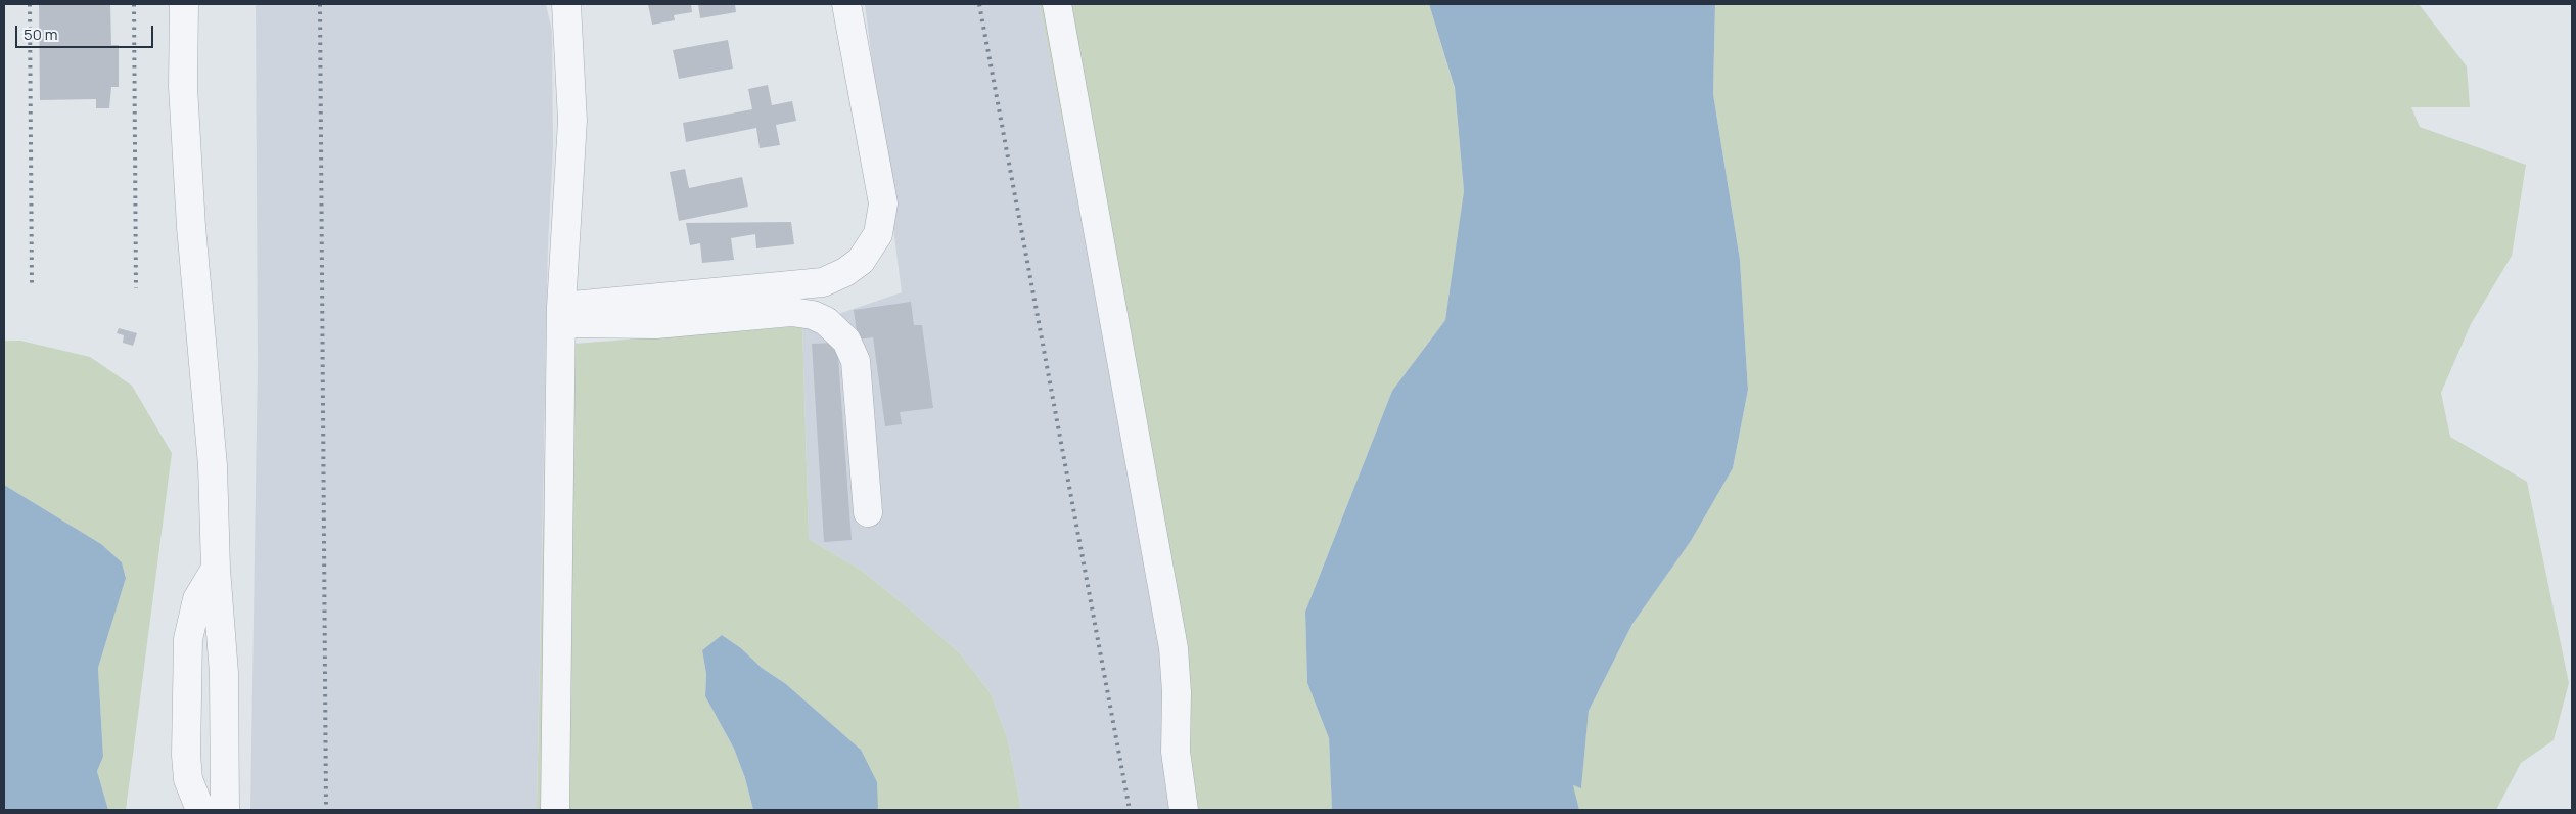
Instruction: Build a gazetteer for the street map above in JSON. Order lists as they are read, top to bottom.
{
  "scale_bar": "50 m"
}
